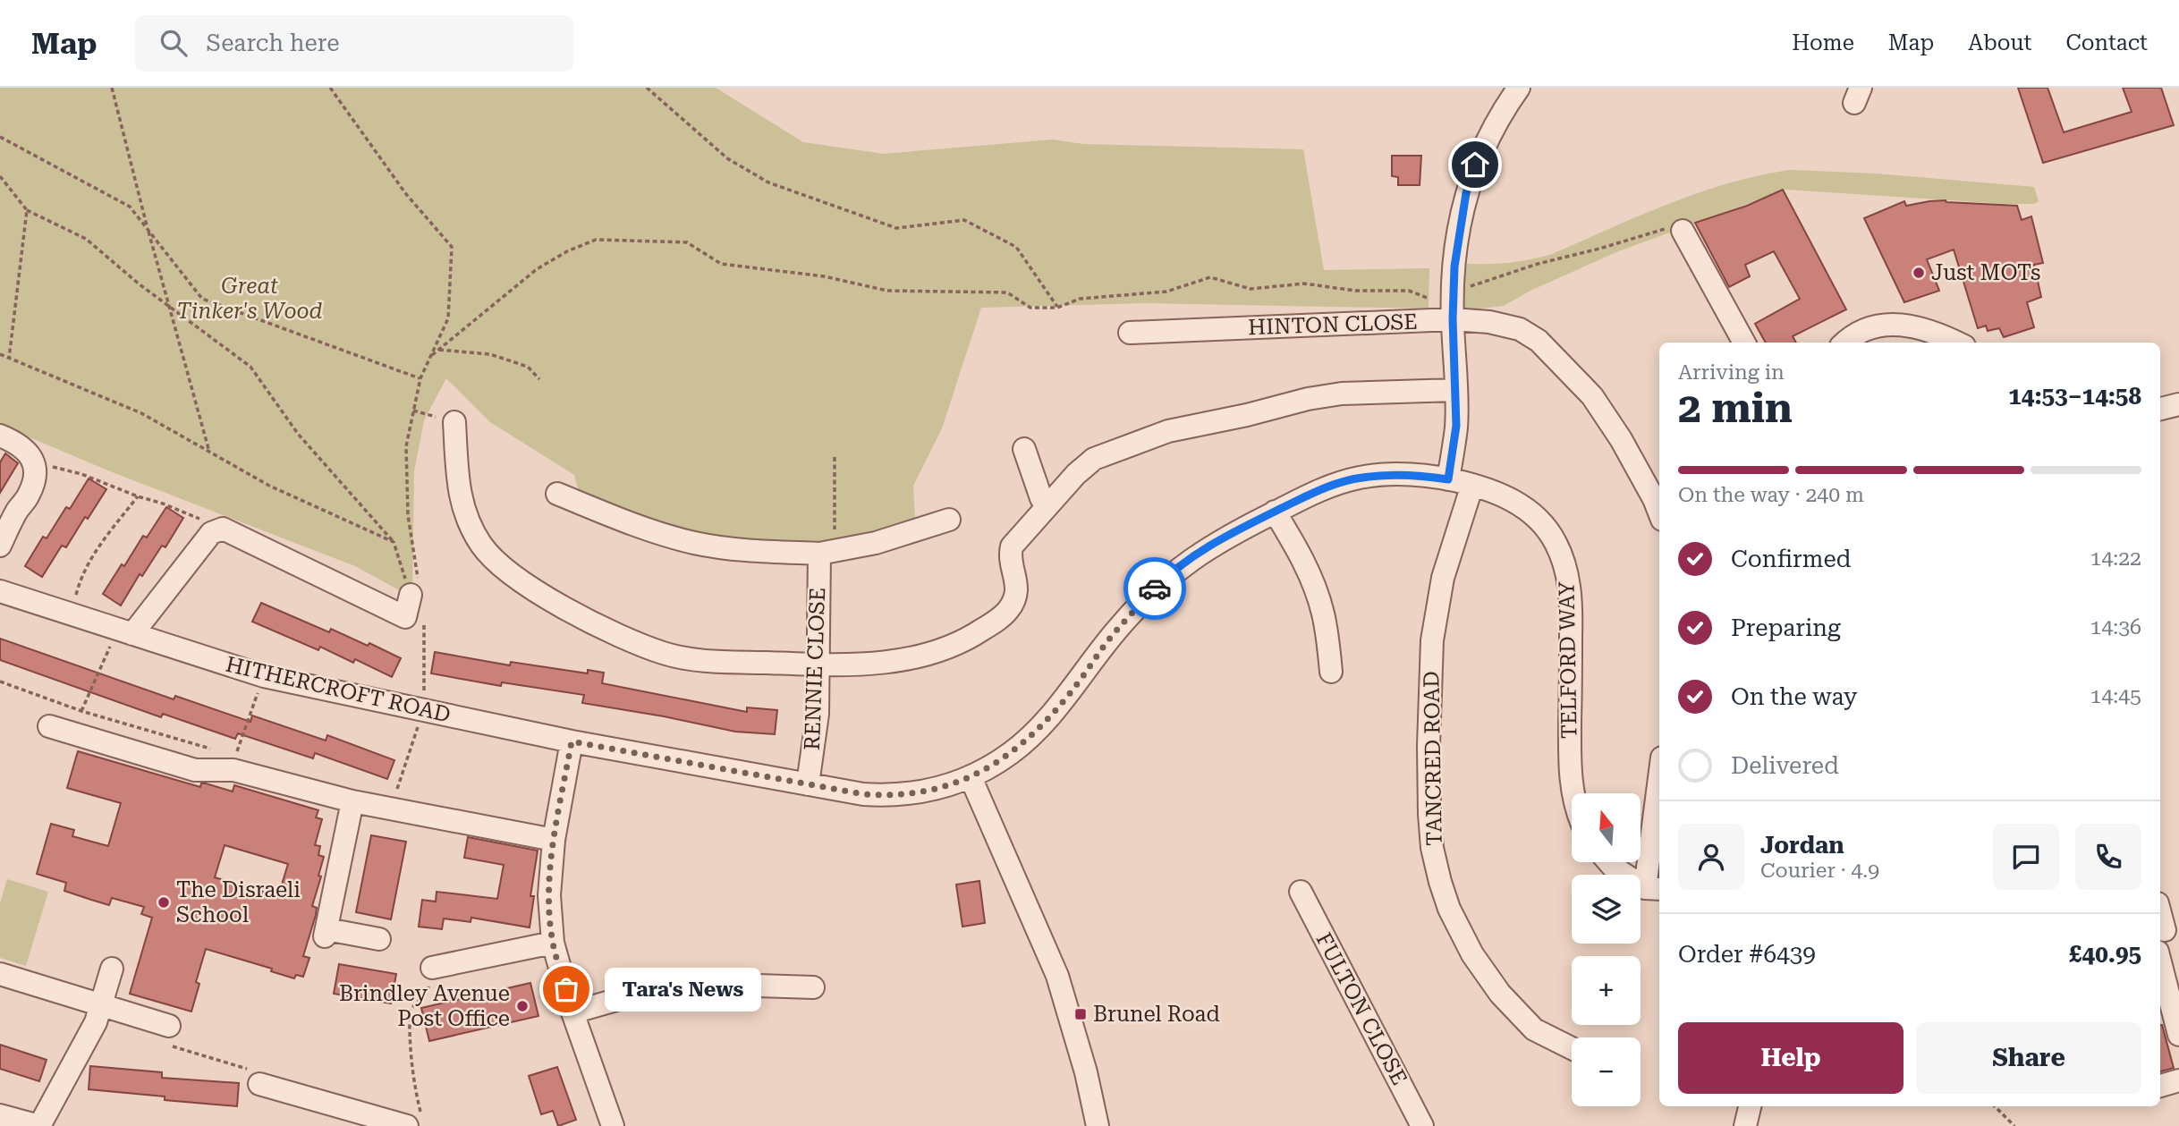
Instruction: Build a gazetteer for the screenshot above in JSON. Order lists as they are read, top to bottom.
{
  "streets": {
    "street": [
      "HINTON CLOSE",
      "TELFORD WAY",
      "RENNIE CLOSE",
      "HITHERCROFT ROAD",
      "TANCRED ROAD",
      "FULTON CLOSE"
    ]
  },
  "crossings": [
    ["TELFORD WAY", "RENNIE CLOSE"],
    ["TELFORD WAY", "HITHERCROFT ROAD"],
    ["TELFORD WAY", "TANCRED ROAD"]
  ],
  "parks": ["Great Tinker's Wood"],
  "places": {
    "other": [
      "Just MOTs",
      "The Disraeli School",
      "Tara's News",
      "Brindley Avenue Post Office"
    ],
    "transit": ["Brunel Road"]
  },
  "north": "top",
  "page": {
    "header": "Map",
    "search": "Search here",
    "nav": [
      "Home",
      "Map",
      "About",
      "Contact"
    ],
    "heading": ["2 min", "Arriving in", "14:53–14:58"],
    "panel": [
      "Jordan",
      "Courier · 4.9",
      "Order #6439",
      "£40.95"
    ],
    "bar": "On the way · 240 m",
    "list": [
      ["Confirmed", "14:22"],
      ["Preparing", "14:36"],
      ["On the way", "14:45"],
      "Delivered"
    ],
    "map_buttons": ["+", "−"],
    "bubble": "Tara's News",
    "buttons": ["Help", "Share"]
  }
}
